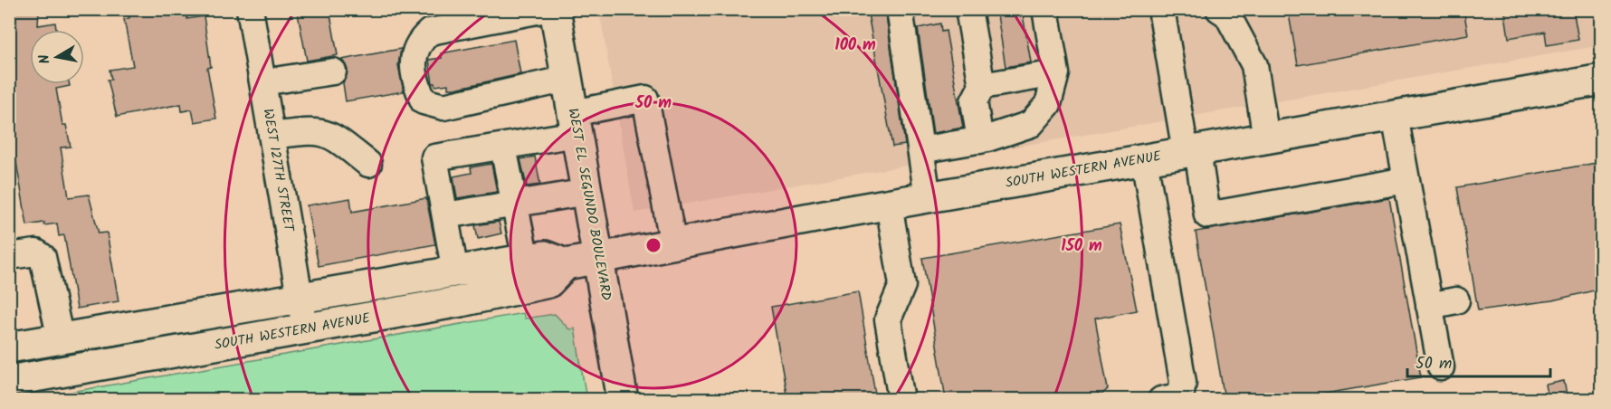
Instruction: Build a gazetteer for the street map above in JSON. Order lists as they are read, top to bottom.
{
  "streets": {
    "main road": ["SOUTH WESTERN AVENUE", "WEST EL SEGUNDO BOULEVARD"],
    "street": ["WEST 127TH STREET"]
  },
  "crossings": [
    ["WEST 127TH STREET", "SOUTH WESTERN AVENUE"],
    ["SOUTH WESTERN AVENUE", "WEST EL SEGUNDO BOULEVARD"]
  ],
  "scale_bar": "50 m",
  "north": "left",
  "rings": ["100 m", "50 m", "150 m"]
}
